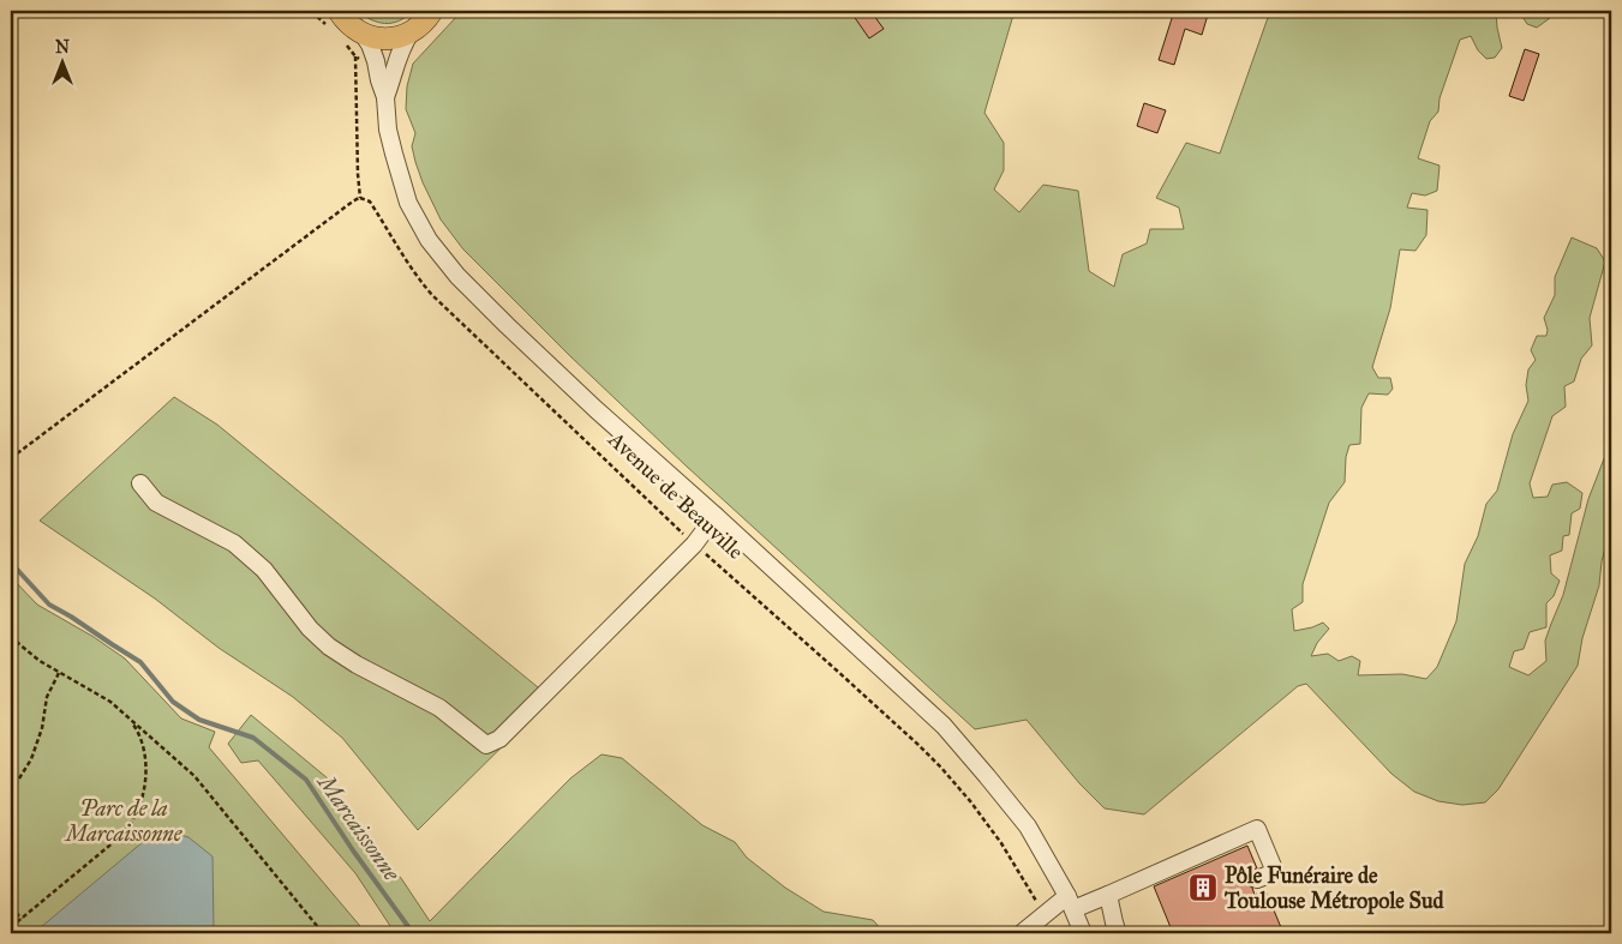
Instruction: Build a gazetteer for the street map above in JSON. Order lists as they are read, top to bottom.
{
  "streets": {
    "street": ["Avenue de Beauville"]
  },
  "water": ["Marcaissonne"],
  "parks": ["Parc de la Marcaissonne"],
  "places": {
    "building": ["Pôle Funéraire de Toulouse Métropole Sud"]
  },
  "north": "top"
}
